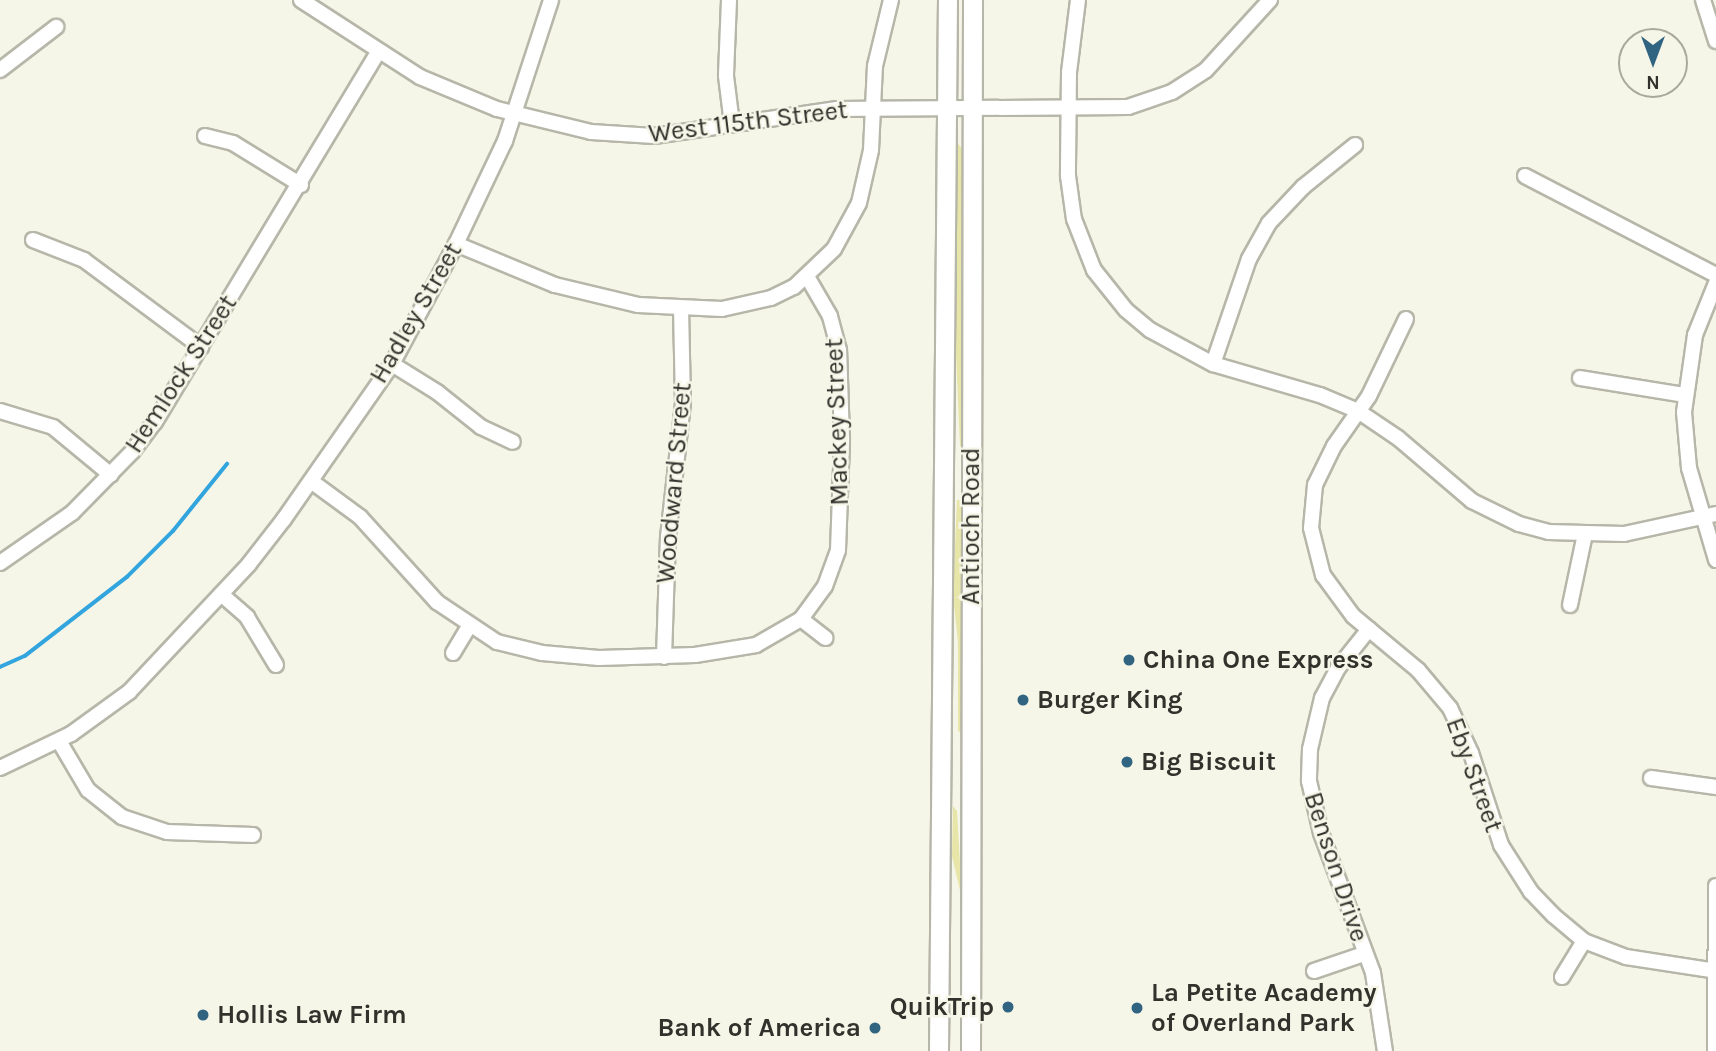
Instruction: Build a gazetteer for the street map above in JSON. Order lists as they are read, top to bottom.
{
  "streets": {
    "main road": ["Antioch Road"],
    "street": [
      "West 115th Street",
      "Hadley Street",
      "Hemlock Street",
      "Mackey Street",
      "Woodward Street",
      "Eby Street",
      "Benson Drive"
    ]
  },
  "crossings": [
    ["West 115th Street", "Hadley Street"],
    ["West 115th Street", "Hemlock Street"],
    ["West 115th Street", "Antioch Road"],
    ["Eby Street", "Benson Drive"]
  ],
  "places": [
    "China One Express",
    "Burger King",
    "Big Biscuit",
    "QuikTrip",
    "La Petite Academy of Overland Park",
    "Hollis Law Firm",
    "Bank of America"
  ],
  "north": "bottom"
}
